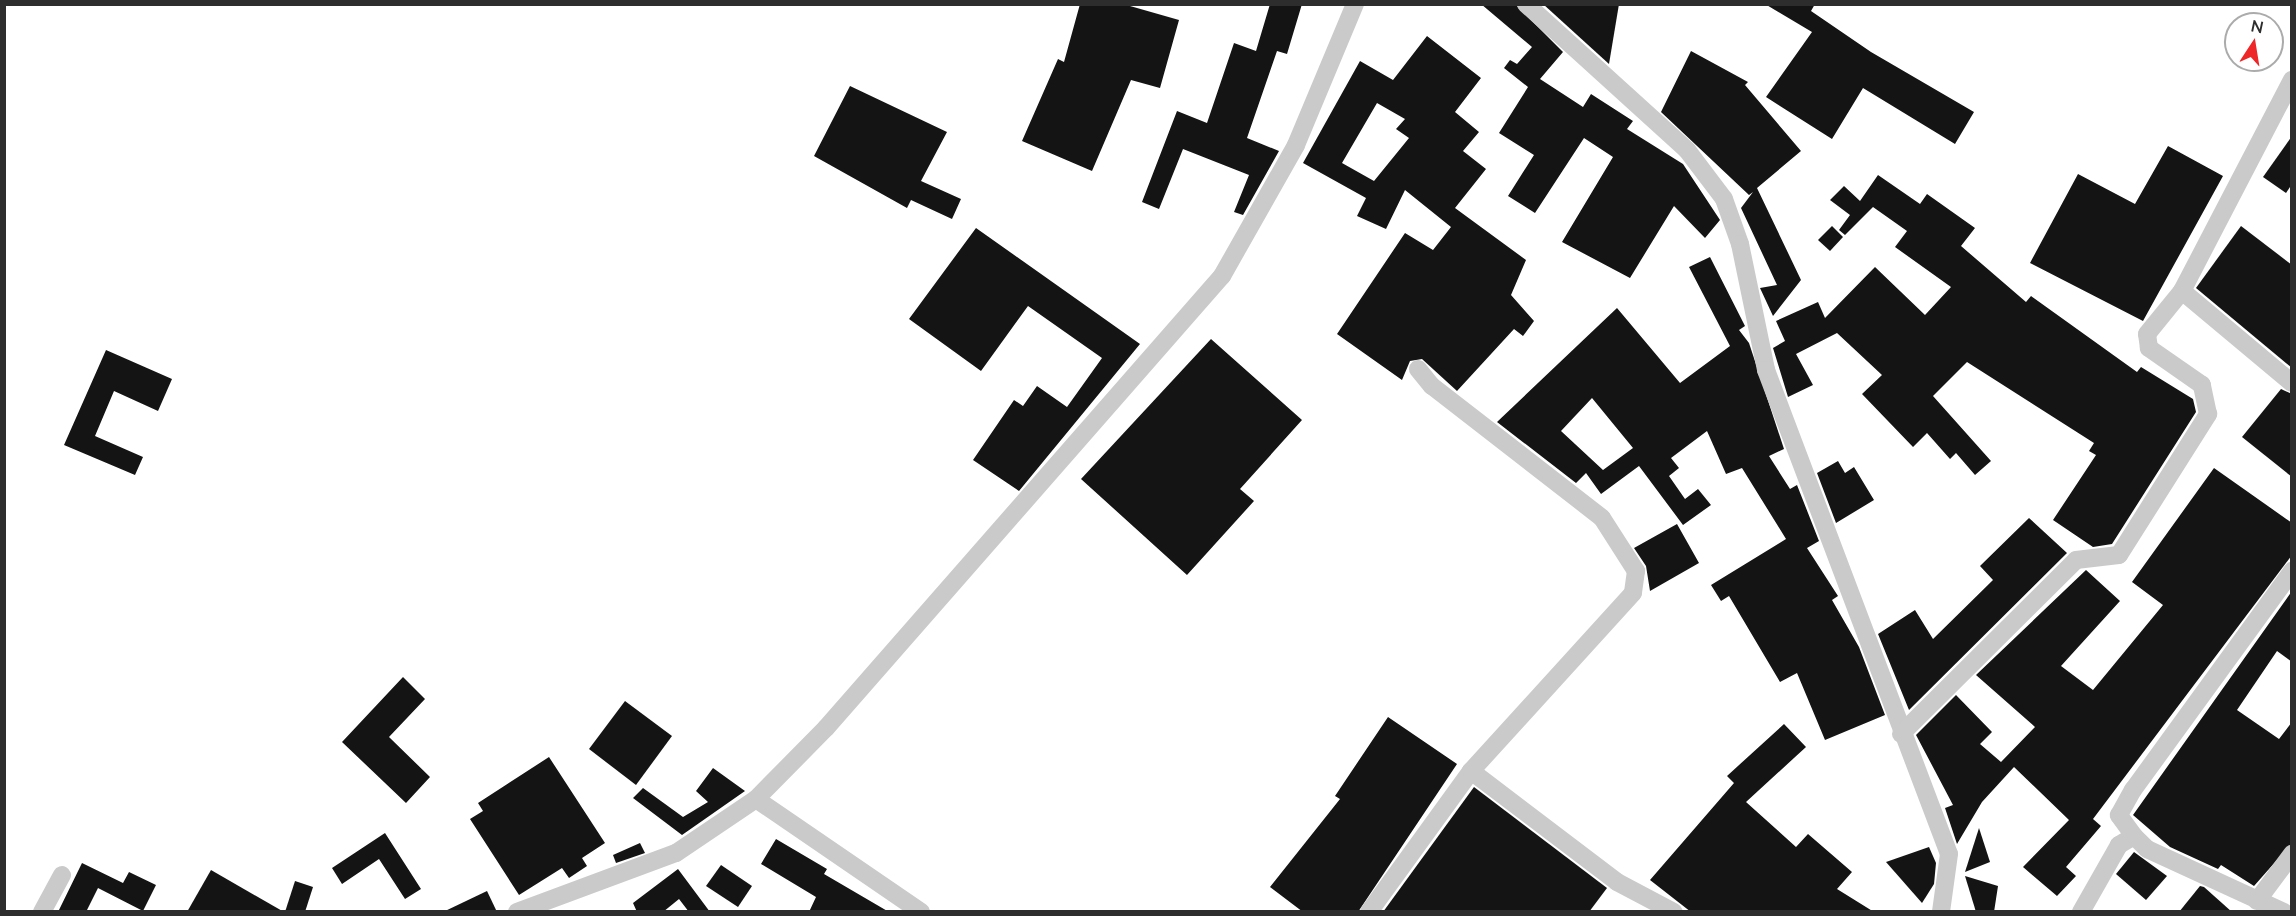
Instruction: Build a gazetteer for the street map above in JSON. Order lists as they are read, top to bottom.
{
  "north": "top"
}
